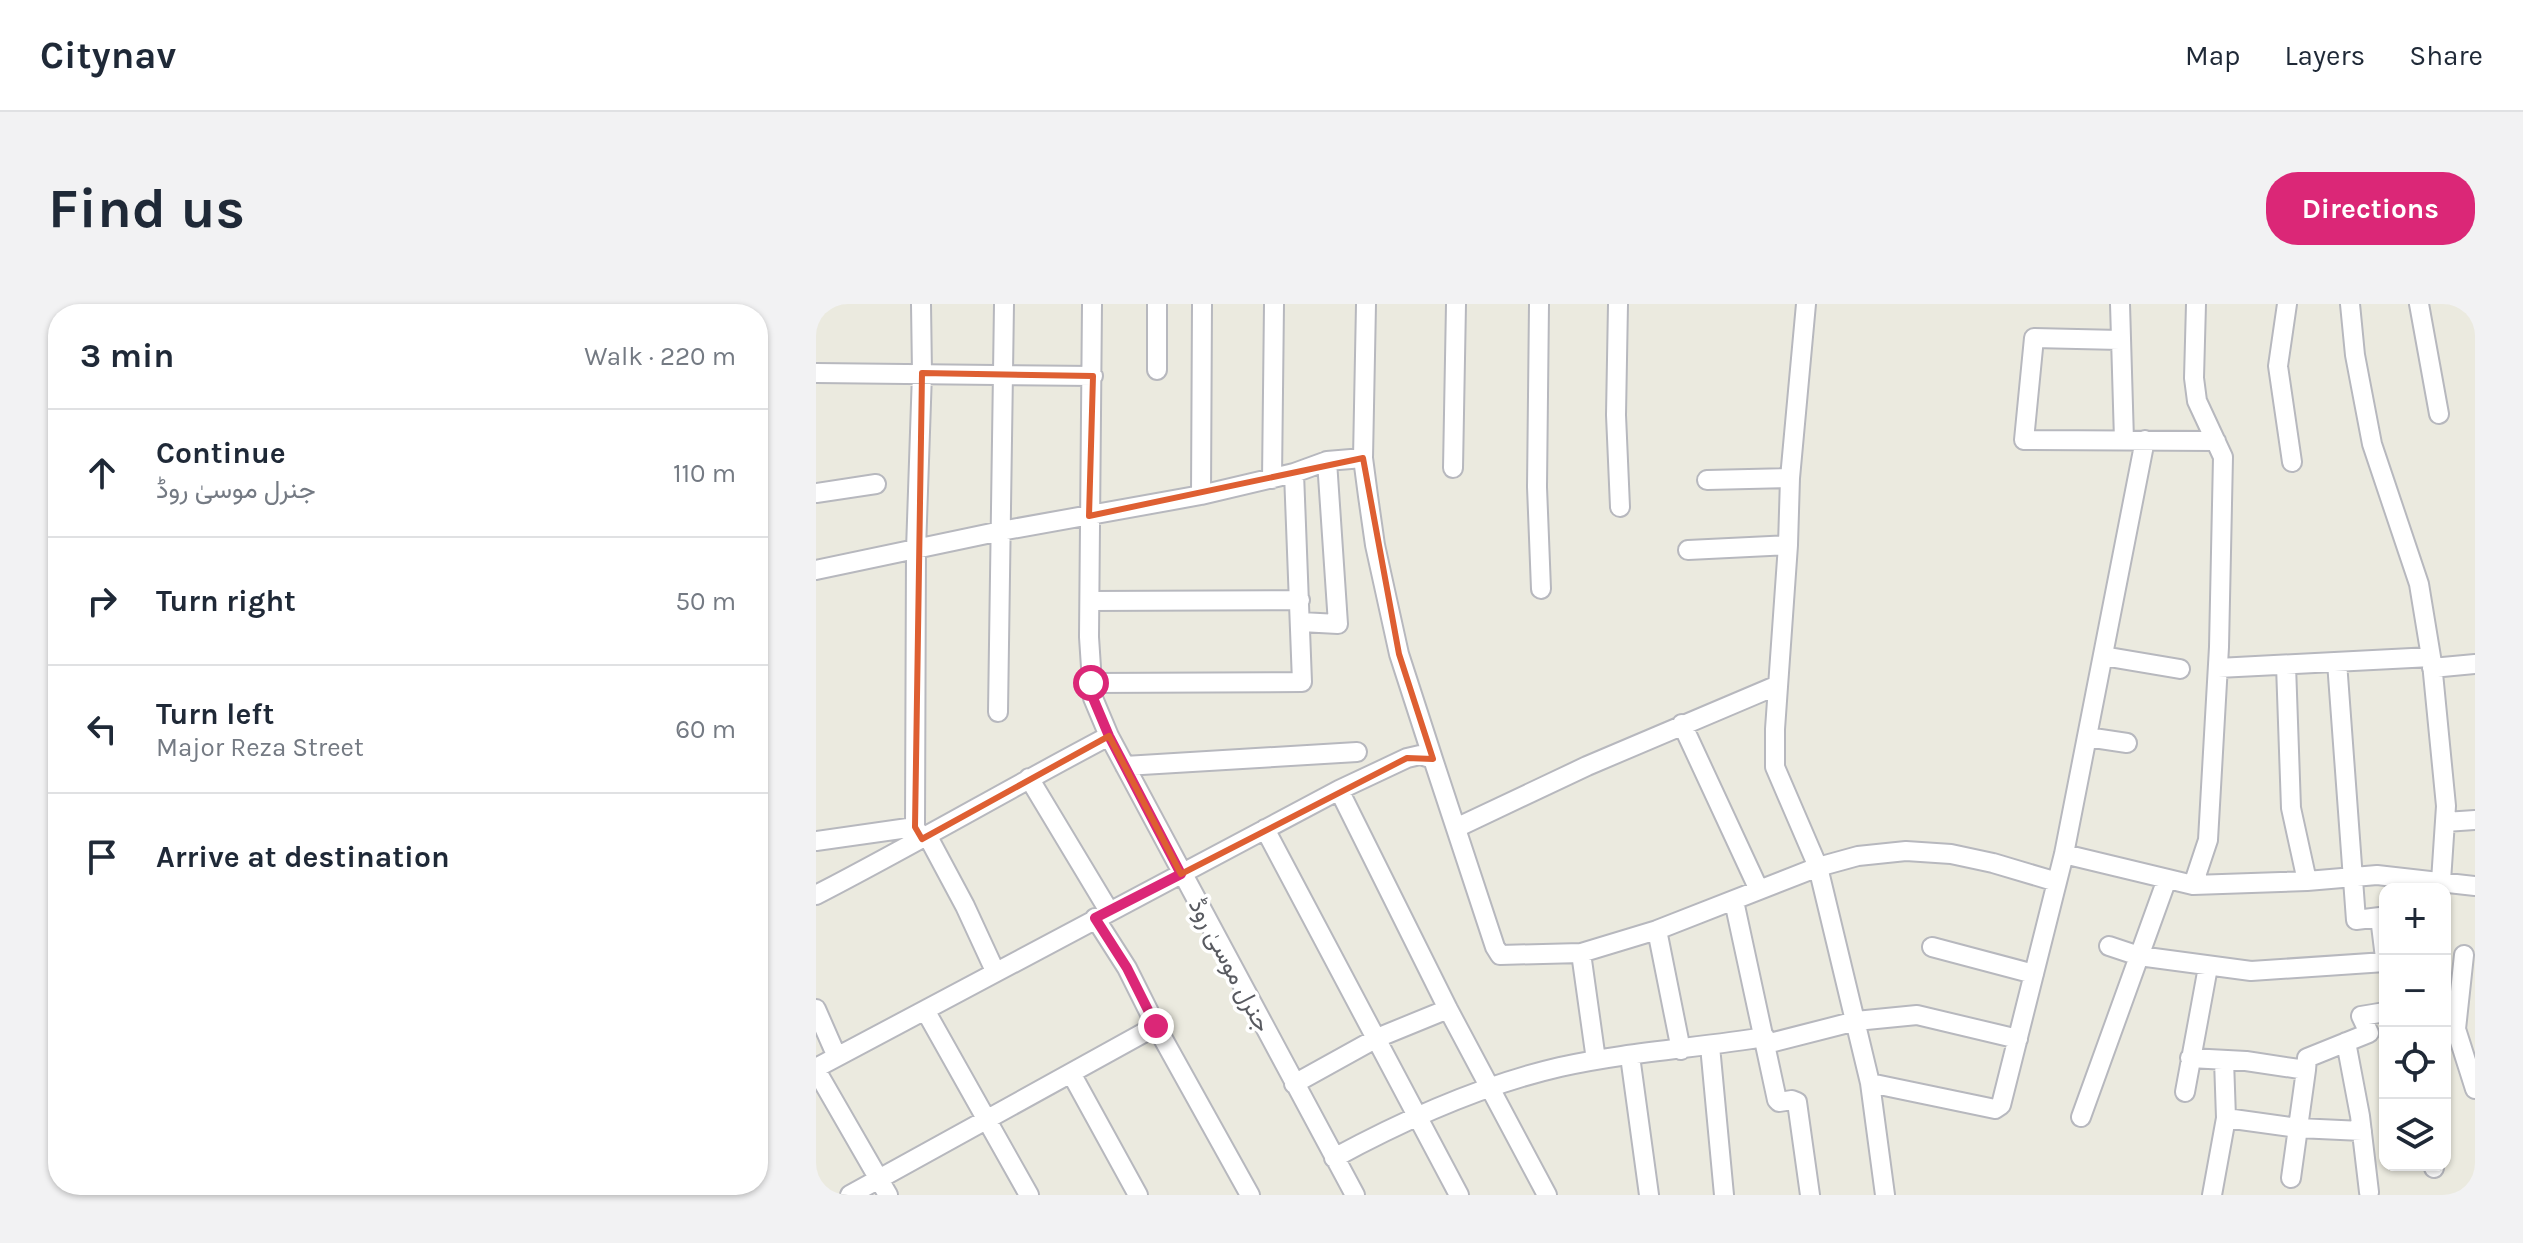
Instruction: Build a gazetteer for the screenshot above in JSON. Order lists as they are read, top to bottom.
{
  "streets": {
    "street": ["جنرل موسیٰ روڈ"]
  },
  "page": {
    "header": "Citynav",
    "nav": ["Map", "Layers", "Share"],
    "buttons": "Directions",
    "title": "Find us",
    "heading": ["3 min", "Walk · 220 m"],
    "list": [
      ["Continue", "جنرل موسیٰ روڈ", "110 m"],
      ["Turn right", "50 m"],
      ["Turn left", "Major Reza Street", "60 m"],
      "Arrive at destination"
    ],
    "map_buttons": ["+", "−"]
  }
}
